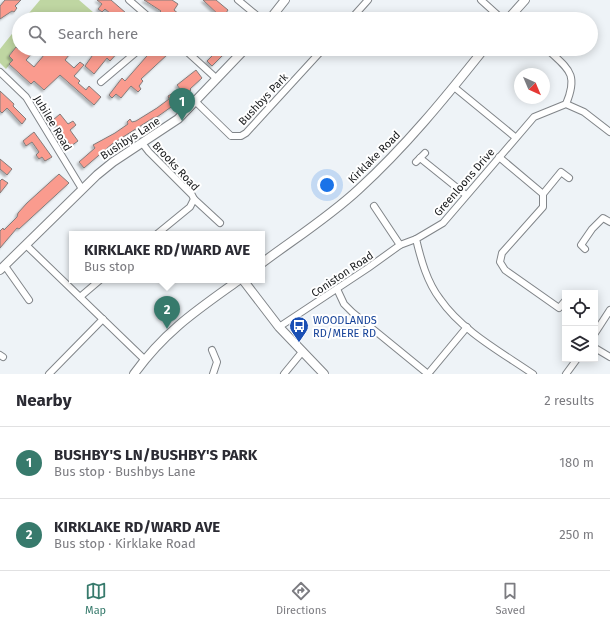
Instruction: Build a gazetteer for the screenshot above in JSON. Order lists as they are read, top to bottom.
{
  "streets": {
    "street": [
      "Bushbys Park",
      "Jubilee Road",
      "Bushbys Lane",
      "Kirklake Road",
      "Brooks Road",
      "Greenloons Drive",
      "Coniston Road"
    ]
  },
  "crossings": [
    ["Bushbys Park", "Bushbys Lane"],
    ["Jubilee Road", "Bushbys Lane"],
    ["Bushbys Lane", "Brooks Road"],
    ["Greenloons Drive", "Coniston Road"]
  ],
  "places": {
    "bus stop": ["WOODLANDS RD/MERE RD"]
  },
  "north": "bottom right",
  "page": {
    "search": "Search here",
    "pins": ["1", "2"],
    "popup": ["KIRKLAKE RD/WARD AVE", "Bus stop"],
    "heading": ["Nearby", "2 results"],
    "list": [
      {
        "mark": "1",
        "name": "BUSHBY'S LN/BUSHBY'S PARK",
        "note": "Bus stop · Bushbys Lane",
        "value": "180 m"
      },
      {
        "mark": "2",
        "name": "KIRKLAKE RD/WARD AVE",
        "note": "Bus stop · Kirklake Road",
        "value": "250 m"
      }
    ],
    "nav": ["Map", "Directions", "Saved"]
  }
}
